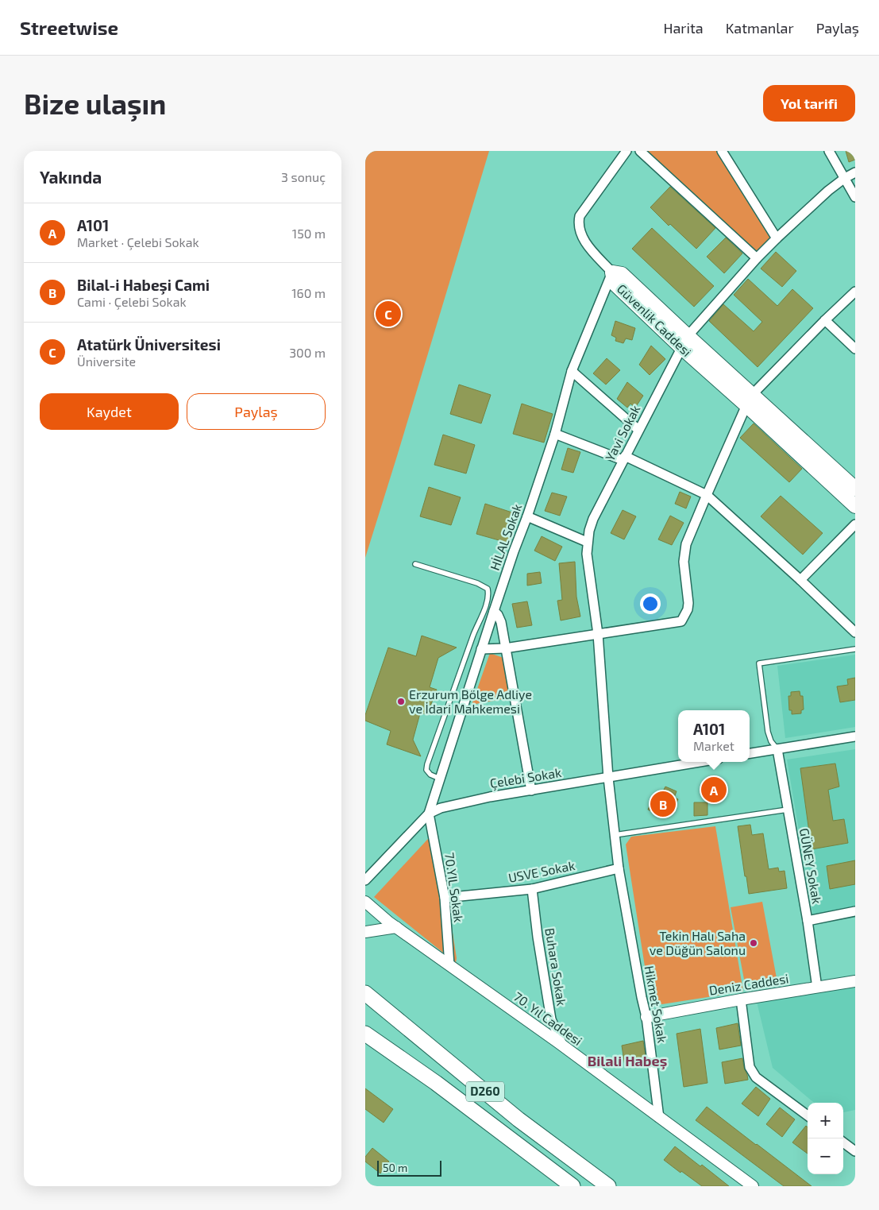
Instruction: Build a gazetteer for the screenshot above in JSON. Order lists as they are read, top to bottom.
{
  "streets": {
    "highway": ["D260"],
    "main road": ["Güvenlik Caddesi"],
    "street": [
      "Yavi Sokak",
      "HİLAL Sokak",
      "Çelebi Sokak",
      "GÜNEY Sokak",
      "USVE Sokak",
      "70.YIL Sokak",
      "Buhara Sokak",
      "Deniz Caddesi",
      "Hikmet Sokak",
      "70. Yıl Caddesi"
    ]
  },
  "crossings": [
    ["Güvenlik Caddesi", "Yavi Sokak"],
    ["Güvenlik Caddesi", "HİLAL Sokak"],
    ["Yavi Sokak", "Çelebi Sokak"],
    ["Yavi Sokak", "Hikmet Sokak"],
    ["HİLAL Sokak", "Çelebi Sokak"],
    ["HİLAL Sokak", "70.YIL Sokak"],
    ["Çelebi Sokak", "70.YIL Sokak"],
    ["Çelebi Sokak", "Hikmet Sokak"],
    ["GÜNEY Sokak", "Deniz Caddesi"],
    ["USVE Sokak", "70.YIL Sokak"],
    ["USVE Sokak", "Buhara Sokak"],
    ["USVE Sokak", "Hikmet Sokak"],
    ["70.YIL Sokak", "70. Yıl Caddesi"],
    ["Buhara Sokak", "70. Yıl Caddesi"],
    ["Deniz Caddesi", "Hikmet Sokak"],
    ["Hikmet Sokak", "70. Yıl Caddesi"]
  ],
  "districts": ["Bilali Habeş"],
  "places": ["Erzurum Bölge Adliye ve İdari Mahkemesi", "Tekin Halı Saha ve Düğün Salonu"],
  "scale_bar": "50 m",
  "page": {
    "header": "Streetwise",
    "nav": ["Harita", "Katmanlar", "Paylaş"],
    "buttons": [
      "Yol tarifi",
      ["Kaydet", "Paylaş"]
    ],
    "title": "Bize ulaşın",
    "heading": ["Yakında", "3 sonuç"],
    "list": [
      {
        "mark": "A",
        "name": "A101",
        "note": "Market · Çelebi Sokak",
        "value": "150 m"
      },
      {
        "mark": "B",
        "name": "Bilal-i Habeşi Cami",
        "note": "Cami · Çelebi Sokak",
        "value": "160 m"
      },
      {
        "mark": "C",
        "name": "Atatürk Üniversitesi",
        "note": "Üniversite",
        "value": "300 m"
      }
    ],
    "pins": ["C", "A", "B"],
    "popup": ["A101", "Market"],
    "map_buttons": ["+", "−"],
    "scale": "50 m"
  }
}
